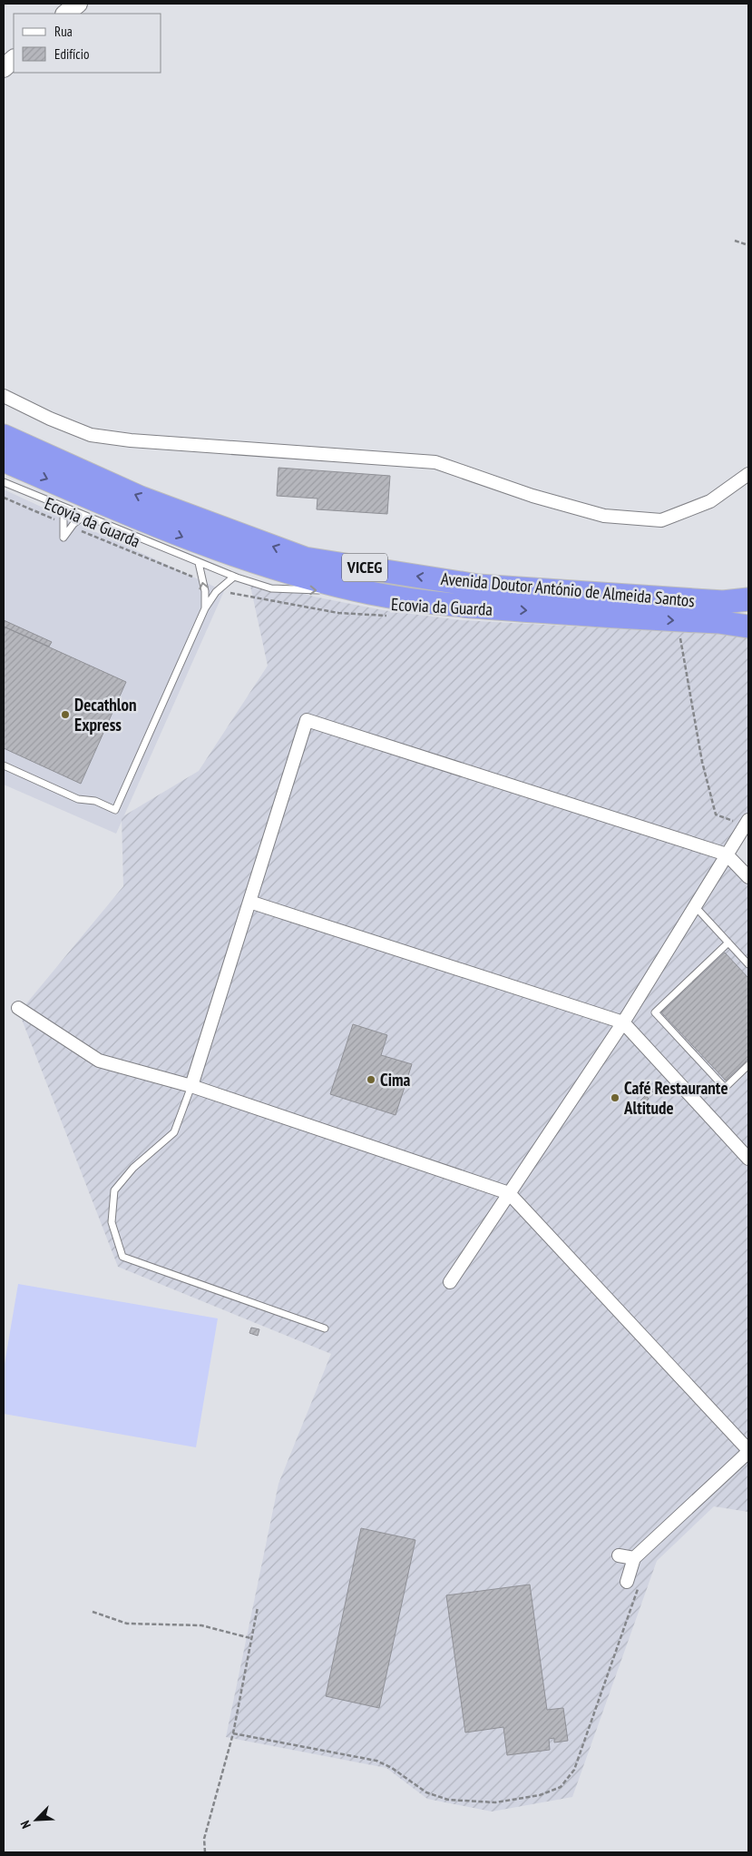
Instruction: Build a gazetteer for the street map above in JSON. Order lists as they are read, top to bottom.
{
  "streets": {
    "highway": ["VICEG", "Avenida Doutor António de Almeida Santos"],
    "path": ["Ecovia da Guarda"]
  },
  "places": ["Decathlon Express", "Cima", "Café Restaurante Altitude"],
  "legend": ["Rua", "Edifício"],
  "north": "bottom left"
}
